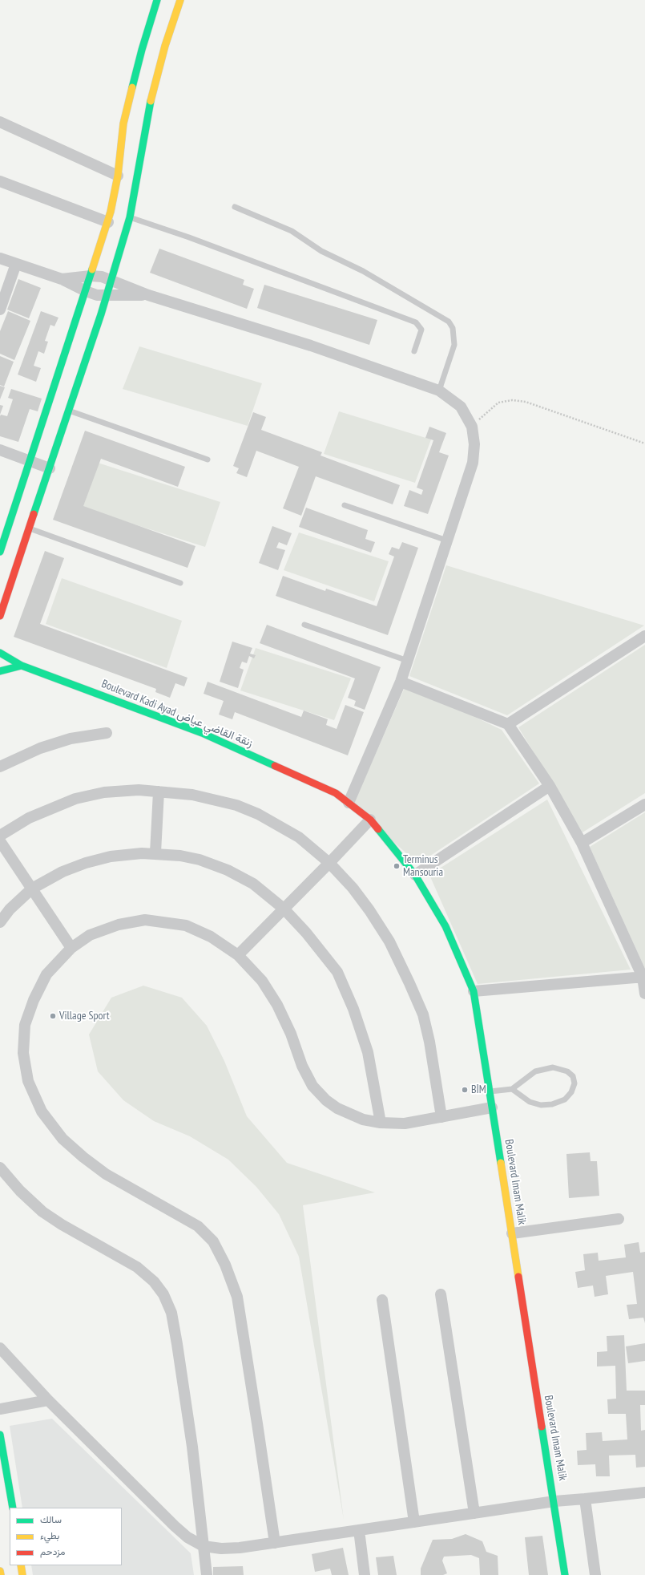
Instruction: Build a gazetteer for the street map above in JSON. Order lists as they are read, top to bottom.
{
  "streets": {
    "street": ["Boulevard Kadi Ayad زنقة القاضي عياض", "Boulevard Imam Malik"]
  },
  "crossings": [
    ["Boulevard Kadi Ayad زنقة القاضي عياض", "Boulevard Imam Malik"]
  ],
  "places": ["Terminus Mansouria", "Village Sport", "BİM"],
  "legend": ["سالك", "بطيء", "مزدحم"]
}
